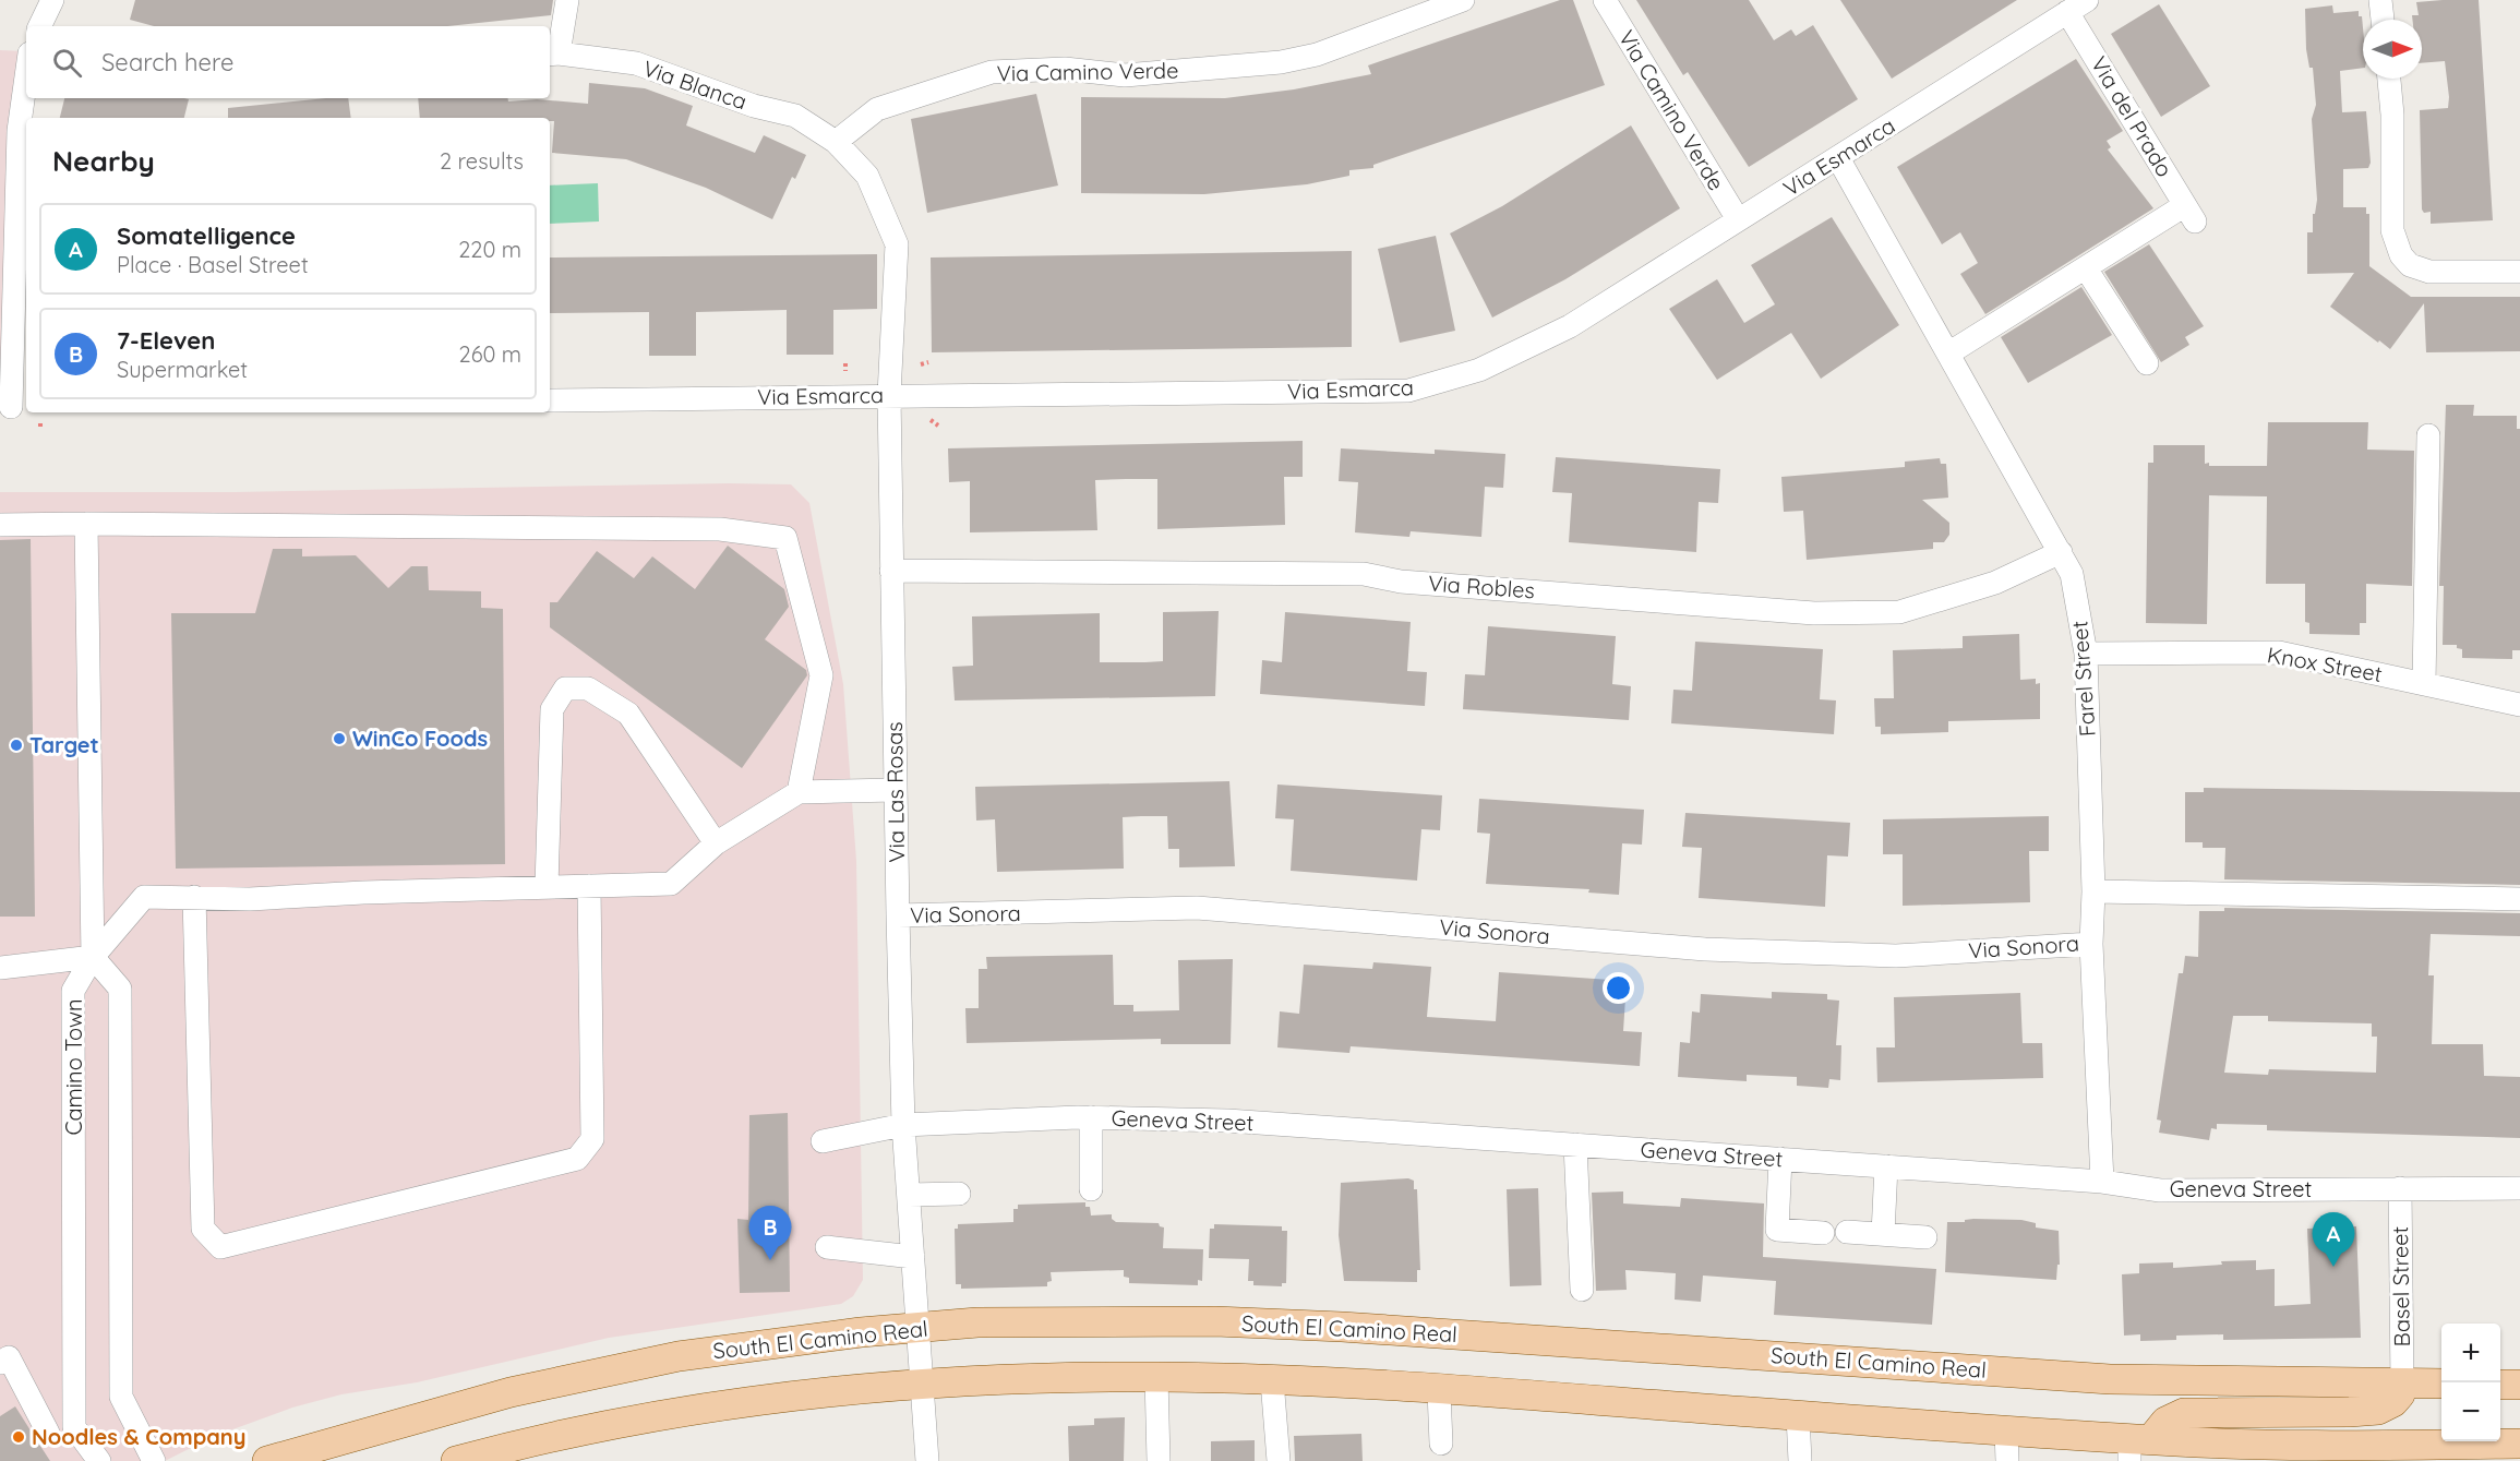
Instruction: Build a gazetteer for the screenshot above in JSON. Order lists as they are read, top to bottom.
{
  "streets": {
    "main road": ["South El Camino Real"],
    "street": [
      "Via Camino Verde",
      "Via Blanca",
      "Via del Prado",
      "Via Esmarca",
      "Via Robles",
      "Knox Street",
      "Farel Street",
      "Via Las Rosas",
      "Via Sonora",
      "Camino Town",
      "Geneva Street",
      "Basel Street"
    ]
  },
  "crossings": [
    ["Via Camino Verde", "Via Blanca"],
    ["Via Camino Verde", "Via Esmarca"],
    ["Via Camino Verde", "Via Las Rosas"],
    ["Via Blanca", "Via Las Rosas"],
    ["Via del Prado", "Via Esmarca"],
    ["Via Esmarca", "Farel Street"],
    ["Via Esmarca", "Via Las Rosas"],
    ["Via Robles", "Farel Street"],
    ["Via Robles", "Via Las Rosas"],
    ["Knox Street", "Farel Street"],
    ["Farel Street", "Via Sonora"],
    ["Farel Street", "Geneva Street"],
    ["Via Las Rosas", "Via Sonora"],
    ["Via Las Rosas", "Geneva Street"],
    ["Via Las Rosas", "South El Camino Real"],
    ["Geneva Street", "Basel Street"],
    ["Basel Street", "South El Camino Real"]
  ],
  "places": ["WinCo Foods", "Target", "Noodles & Company"],
  "north": "right",
  "page": {
    "search": "Search here",
    "heading": ["Nearby", "2 results"],
    "list": [
      {
        "mark": "A",
        "name": "Somatelligence",
        "note": "Place · Basel Street",
        "value": "220 m"
      },
      {
        "mark": "B",
        "name": "7-Eleven",
        "note": "Supermarket",
        "value": "260 m"
      }
    ],
    "pins": ["B", "A"],
    "map_buttons": ["+", "−"]
  }
}
